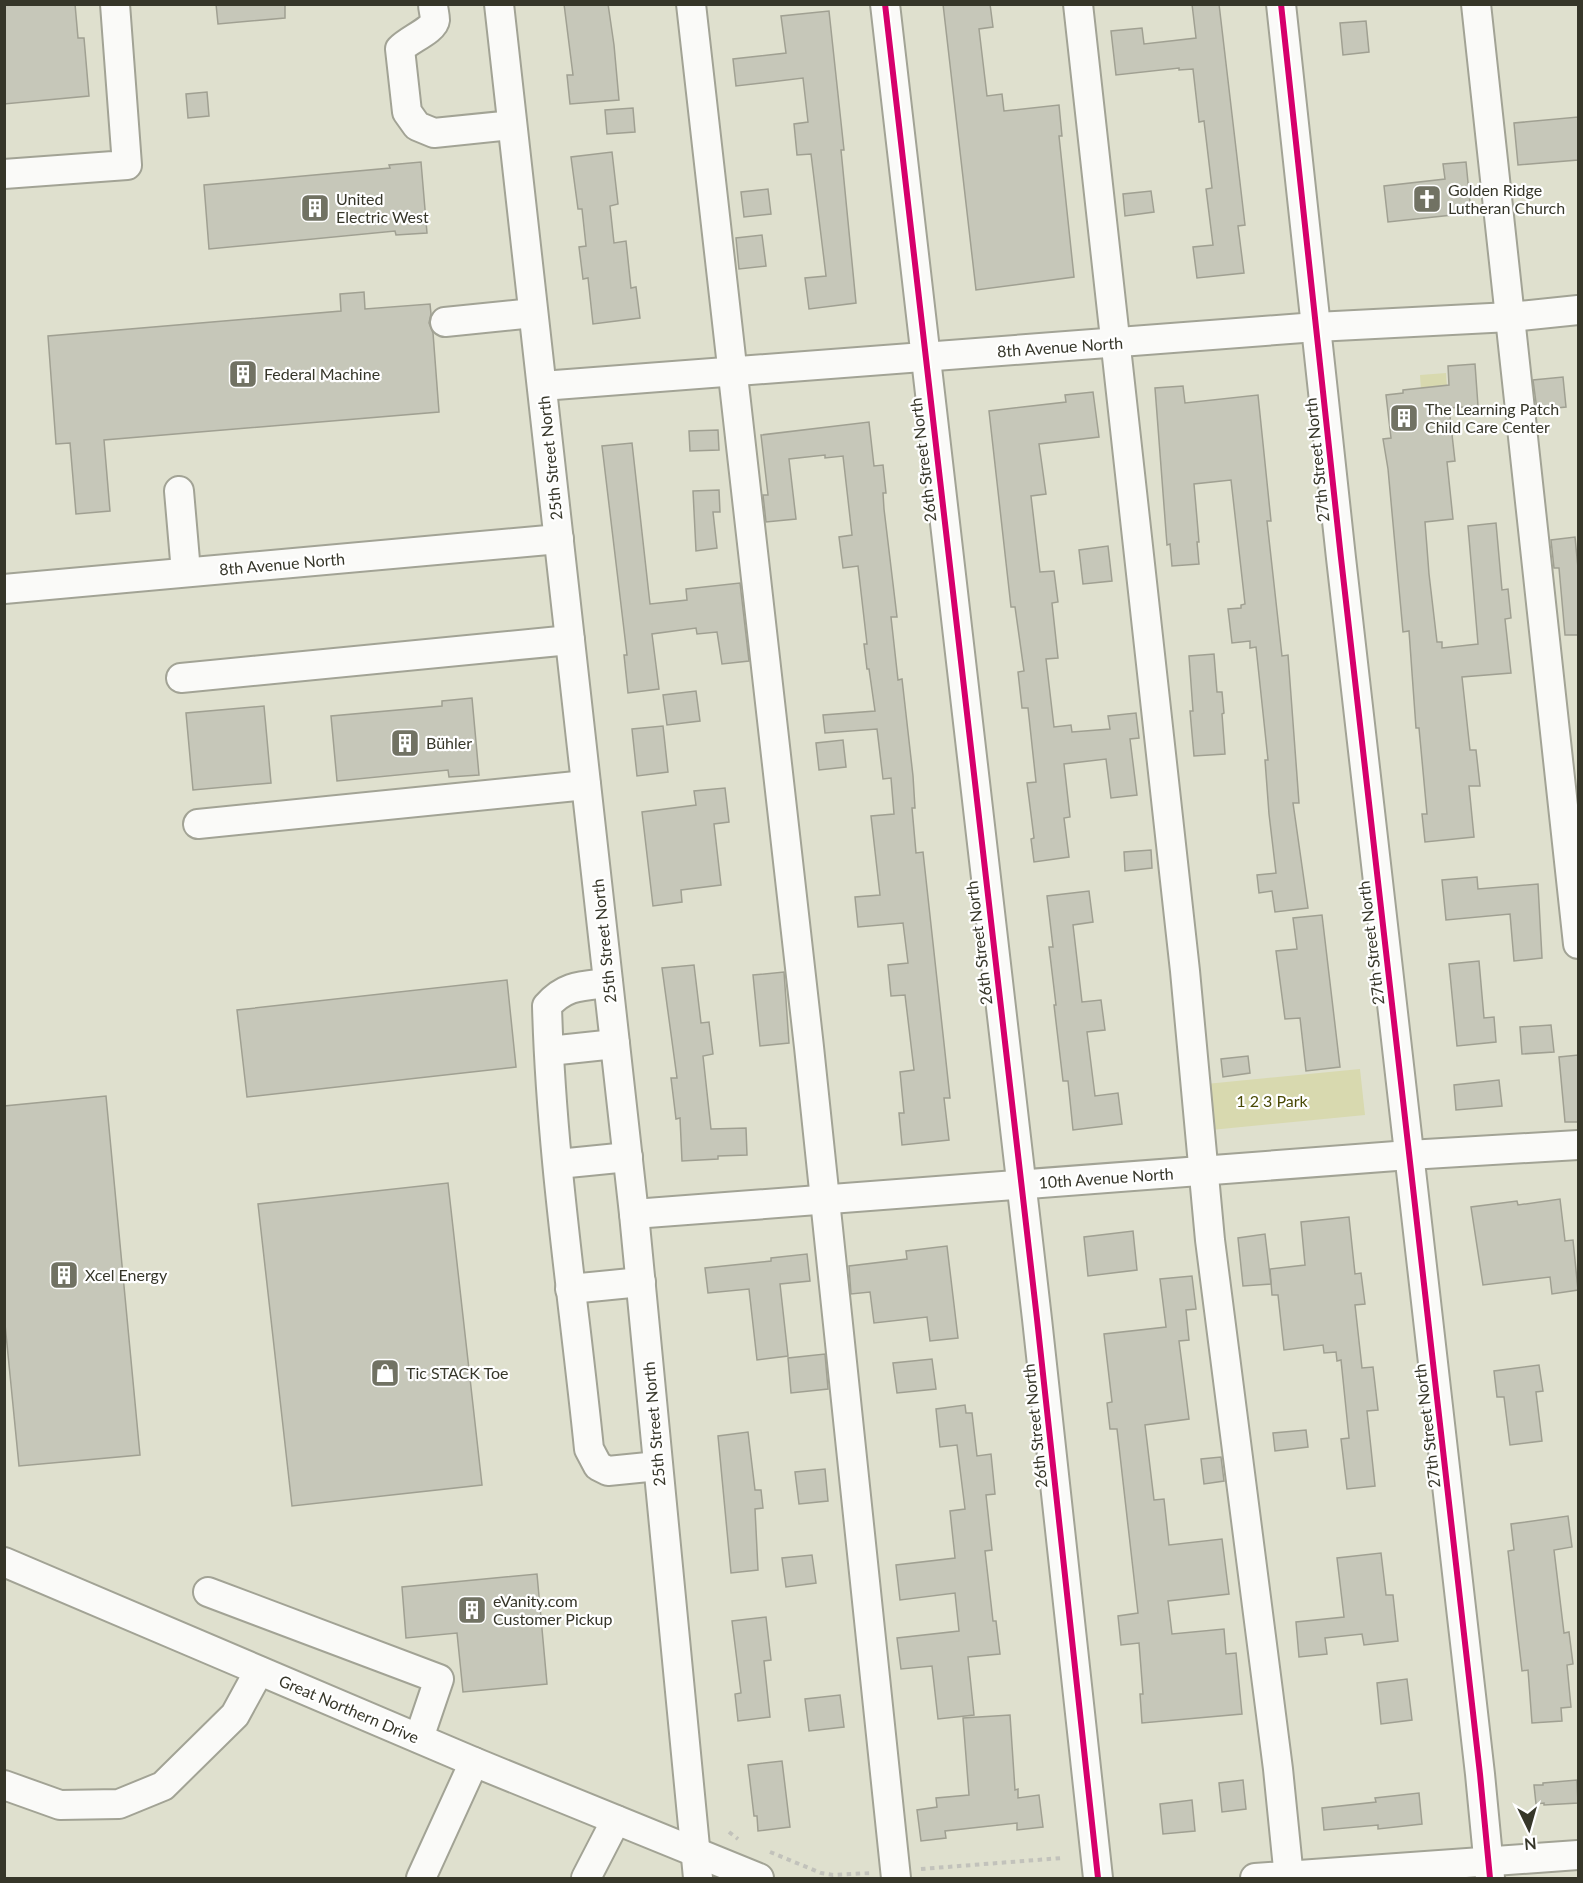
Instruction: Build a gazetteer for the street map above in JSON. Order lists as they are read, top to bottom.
{
  "streets": {
    "street": [
      "8th Avenue North",
      "25th Street North",
      "26th Street North",
      "27th Street North",
      "10th Avenue North",
      "Great Northern Drive"
    ]
  },
  "crossings": [
    ["8th Avenue North", "25th Street North"],
    ["8th Avenue North", "26th Street North"],
    ["8th Avenue North", "27th Street North"],
    ["25th Street North", "10th Avenue North"],
    ["25th Street North", "Great Northern Drive"],
    ["26th Street North", "10th Avenue North"],
    ["27th Street North", "10th Avenue North"]
  ],
  "parks": ["1 2 3 Park"],
  "places": {
    "church": ["Golden Ridge Lutheran Church"],
    "building": [
      "United Electric West",
      "Federal Machine",
      "The Learning Patch Child Care Center",
      "Bühler",
      "Xcel Energy",
      "eVanity.com Customer Pickup"
    ],
    "shop": ["Tic STACK Toe"]
  },
  "north": "bottom"
}
